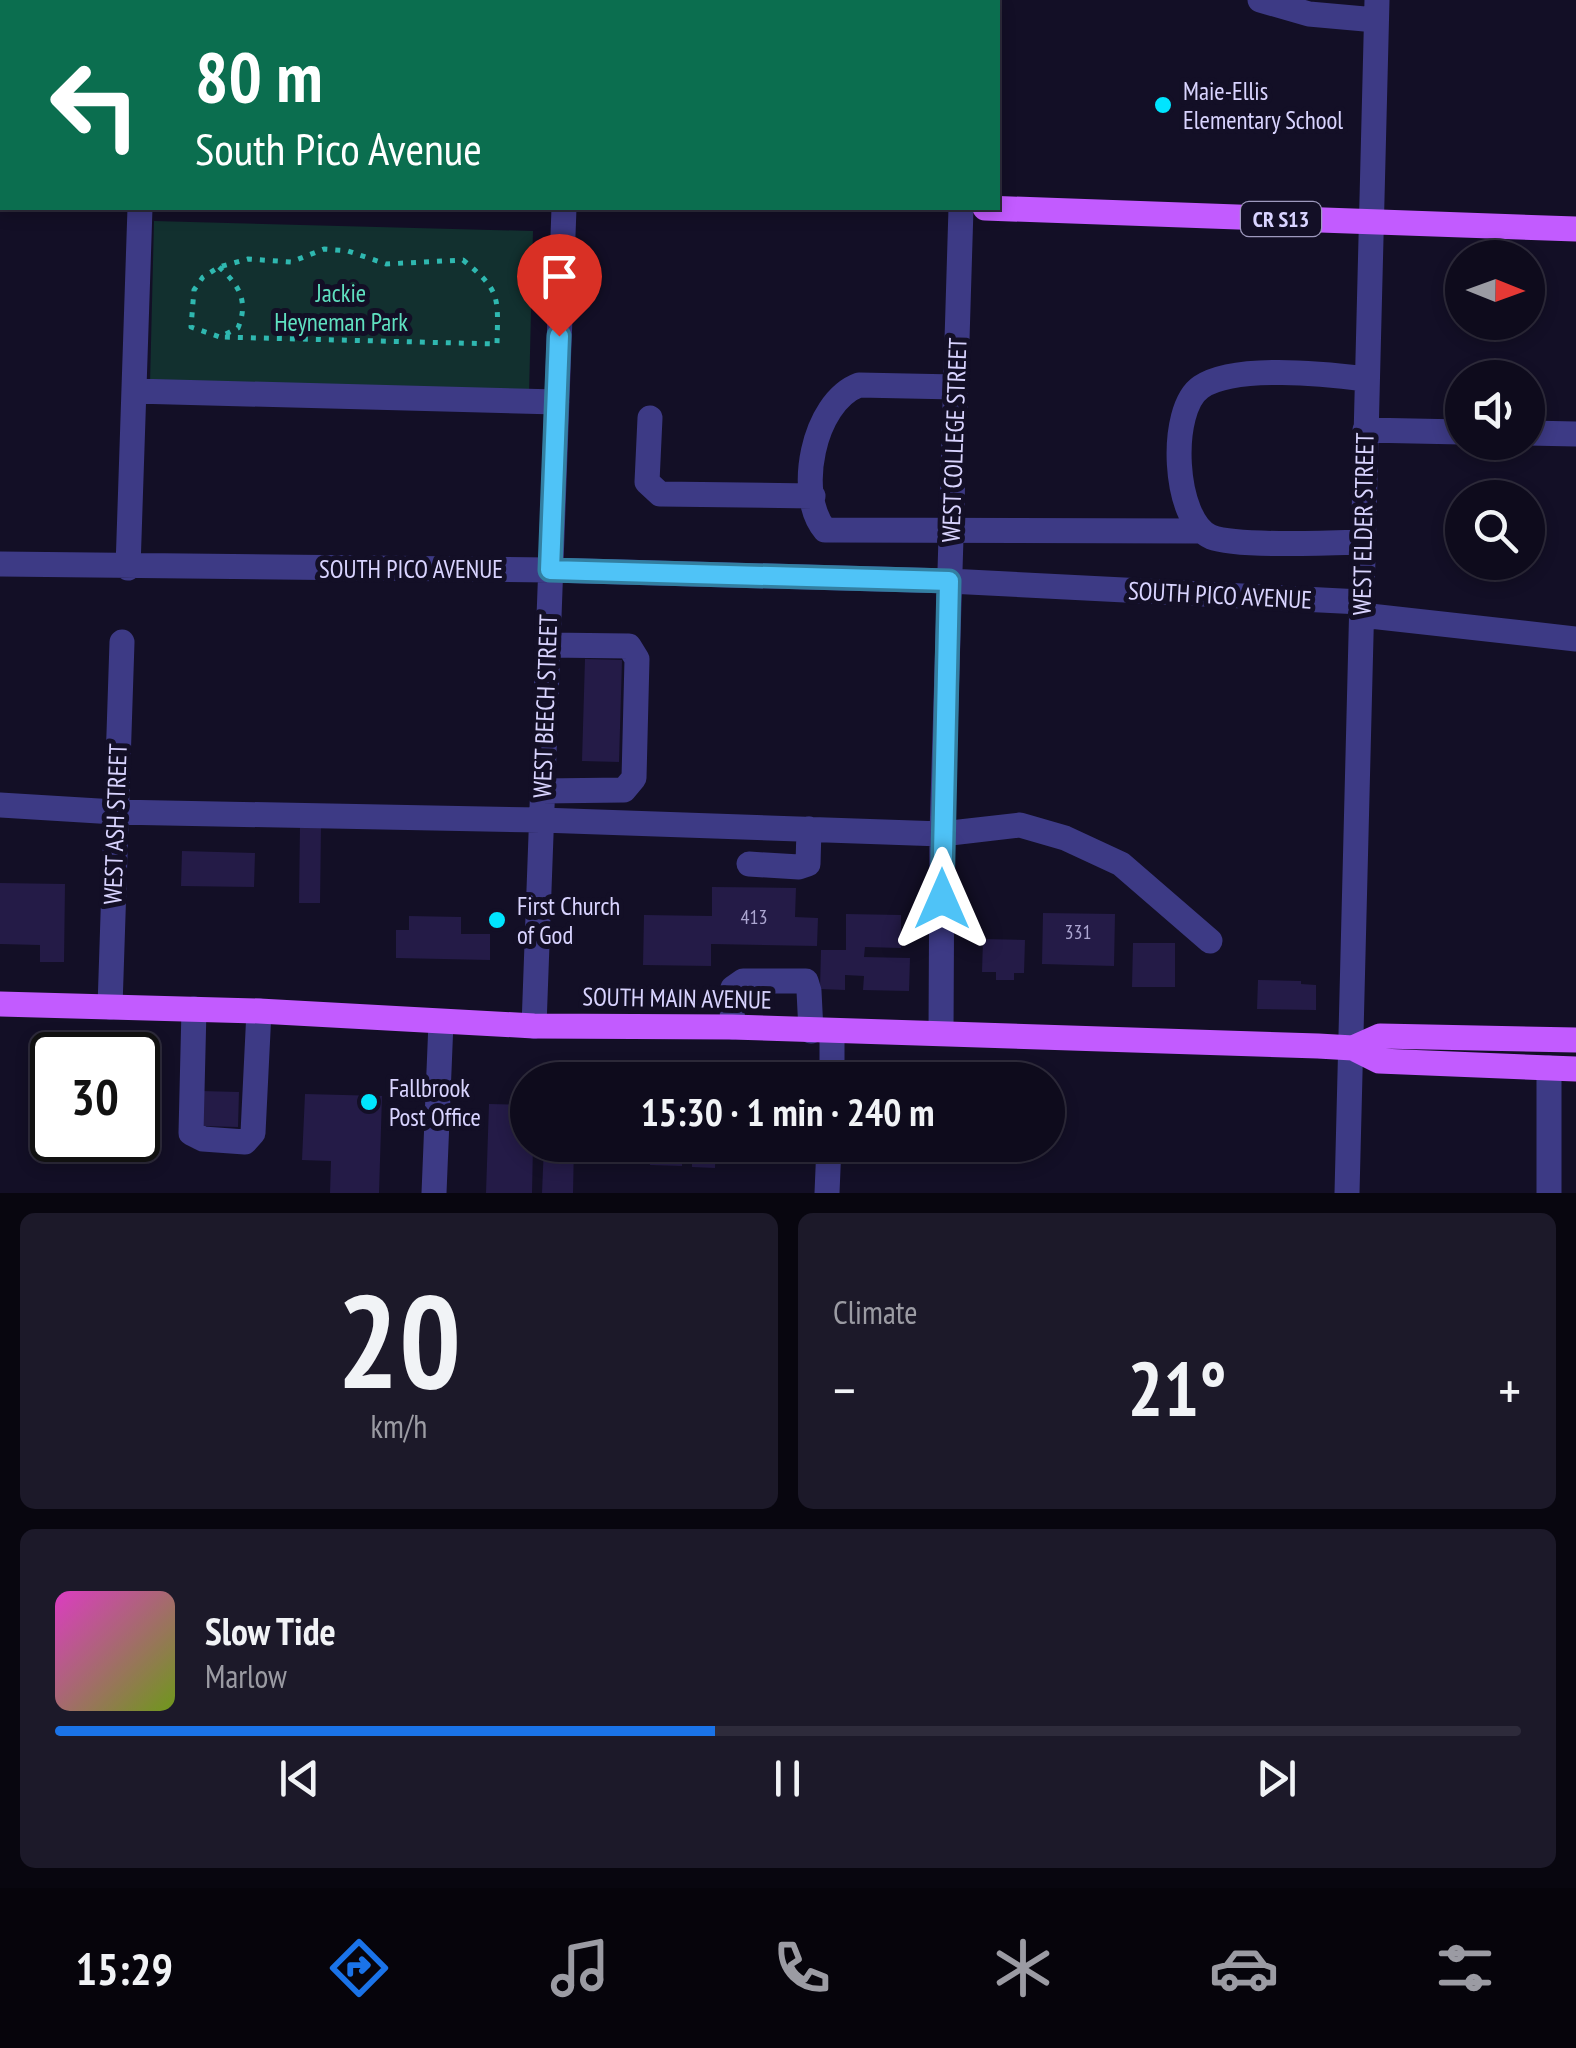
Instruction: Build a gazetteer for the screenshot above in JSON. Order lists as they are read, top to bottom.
{
  "streets": {
    "main road": ["CR S13", "SOUTH MAIN AVENUE"],
    "street": [
      "WEST COLLEGE STREET",
      "WEST ELDER STREET",
      "SOUTH PICO AVENUE",
      "WEST BEECH STREET",
      "WEST ASH STREET"
    ]
  },
  "crossings": [
    ["CR S13", "WEST ELDER STREET"],
    ["WEST COLLEGE STREET", "SOUTH PICO AVENUE"],
    ["WEST COLLEGE STREET", "SOUTH MAIN AVENUE"],
    ["WEST ELDER STREET", "SOUTH PICO AVENUE"],
    ["WEST ELDER STREET", "SOUTH MAIN AVENUE"],
    ["SOUTH PICO AVENUE", "WEST BEECH STREET"],
    ["WEST BEECH STREET", "SOUTH MAIN AVENUE"],
    ["WEST ASH STREET", "SOUTH MAIN AVENUE"]
  ],
  "parks": ["Jackie Heyneman Park"],
  "places": ["Maie-Ellis Elementary School", "First Church of God", "Fallbrook Post Office"],
  "house_numbers": ["413", "331"],
  "north": "right",
  "page": {
    "turn": ["80 m", "South Pico Avenue"],
    "limit": "30",
    "trip": "15:30 · 1 min · 240 m",
    "tile": [
      ["20", "km/h"],
      "Climate"
    ],
    "heat": ["−", "21°", "+"],
    "song": ["Slow Tide", "Marlow"],
    "tabs": "15:29"
  }
}
